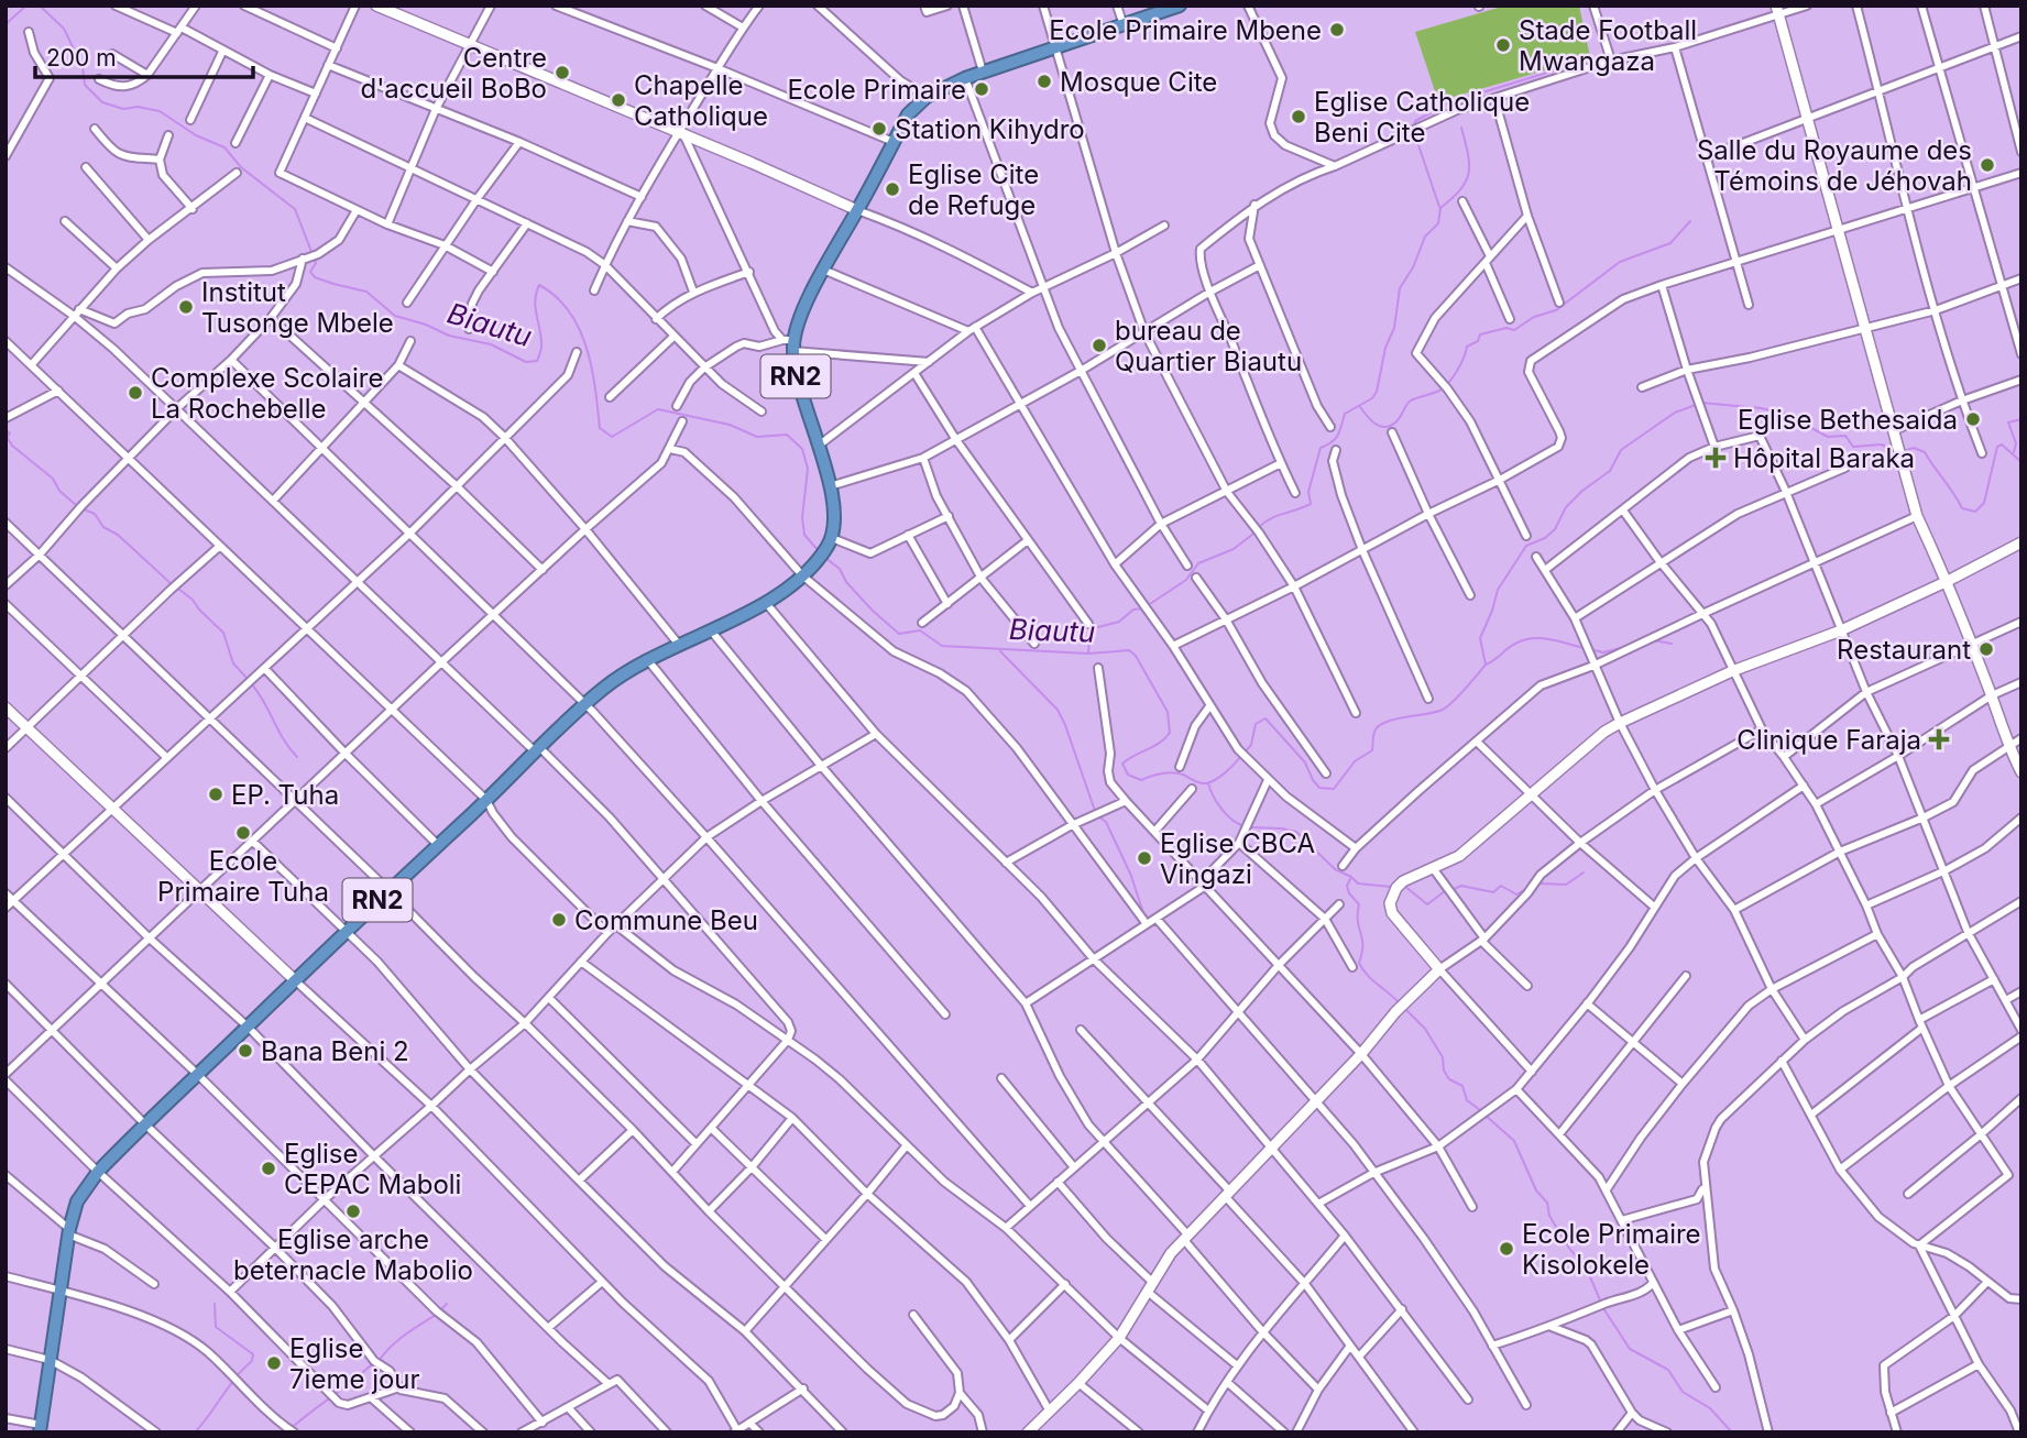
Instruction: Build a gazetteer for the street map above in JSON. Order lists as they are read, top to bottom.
{
  "streets": {
    "highway": ["RN2"]
  },
  "water": ["Biautu"],
  "places": {
    "other": [
      "Ecole Primaire Mbene",
      "Stade Football Mwangaza",
      "Centre d'accueil BoBo",
      "Mosque Cite",
      "Ecole Primaire",
      "Chapelle Catholique",
      "Eglise Catholique Beni Cite",
      "Station Kihydro",
      "Salle du Royaume des Témoins de Jéhovah",
      "Eglise Cite de Refuge",
      "Institut Tusonge Mbele",
      "bureau de Quartier Biautu",
      "Complexe Scolaire La Rochebelle",
      "Eglise Bethesaida",
      "Restaurant",
      "EP. Tuha",
      "Ecole Primaire Tuha",
      "Eglise CBCA Vingazi",
      "Commune Beu",
      "Bana Beni 2",
      "Eglise CEPAC Maboli",
      "Eglise arche beternacle Mabolio",
      "Ecole Primaire Kisolokele",
      "Eglise 7ieme jour"
    ],
    "health": ["Hôpital Baraka", "Clinique Faraja"]
  },
  "scale_bar": "200 m"
}
